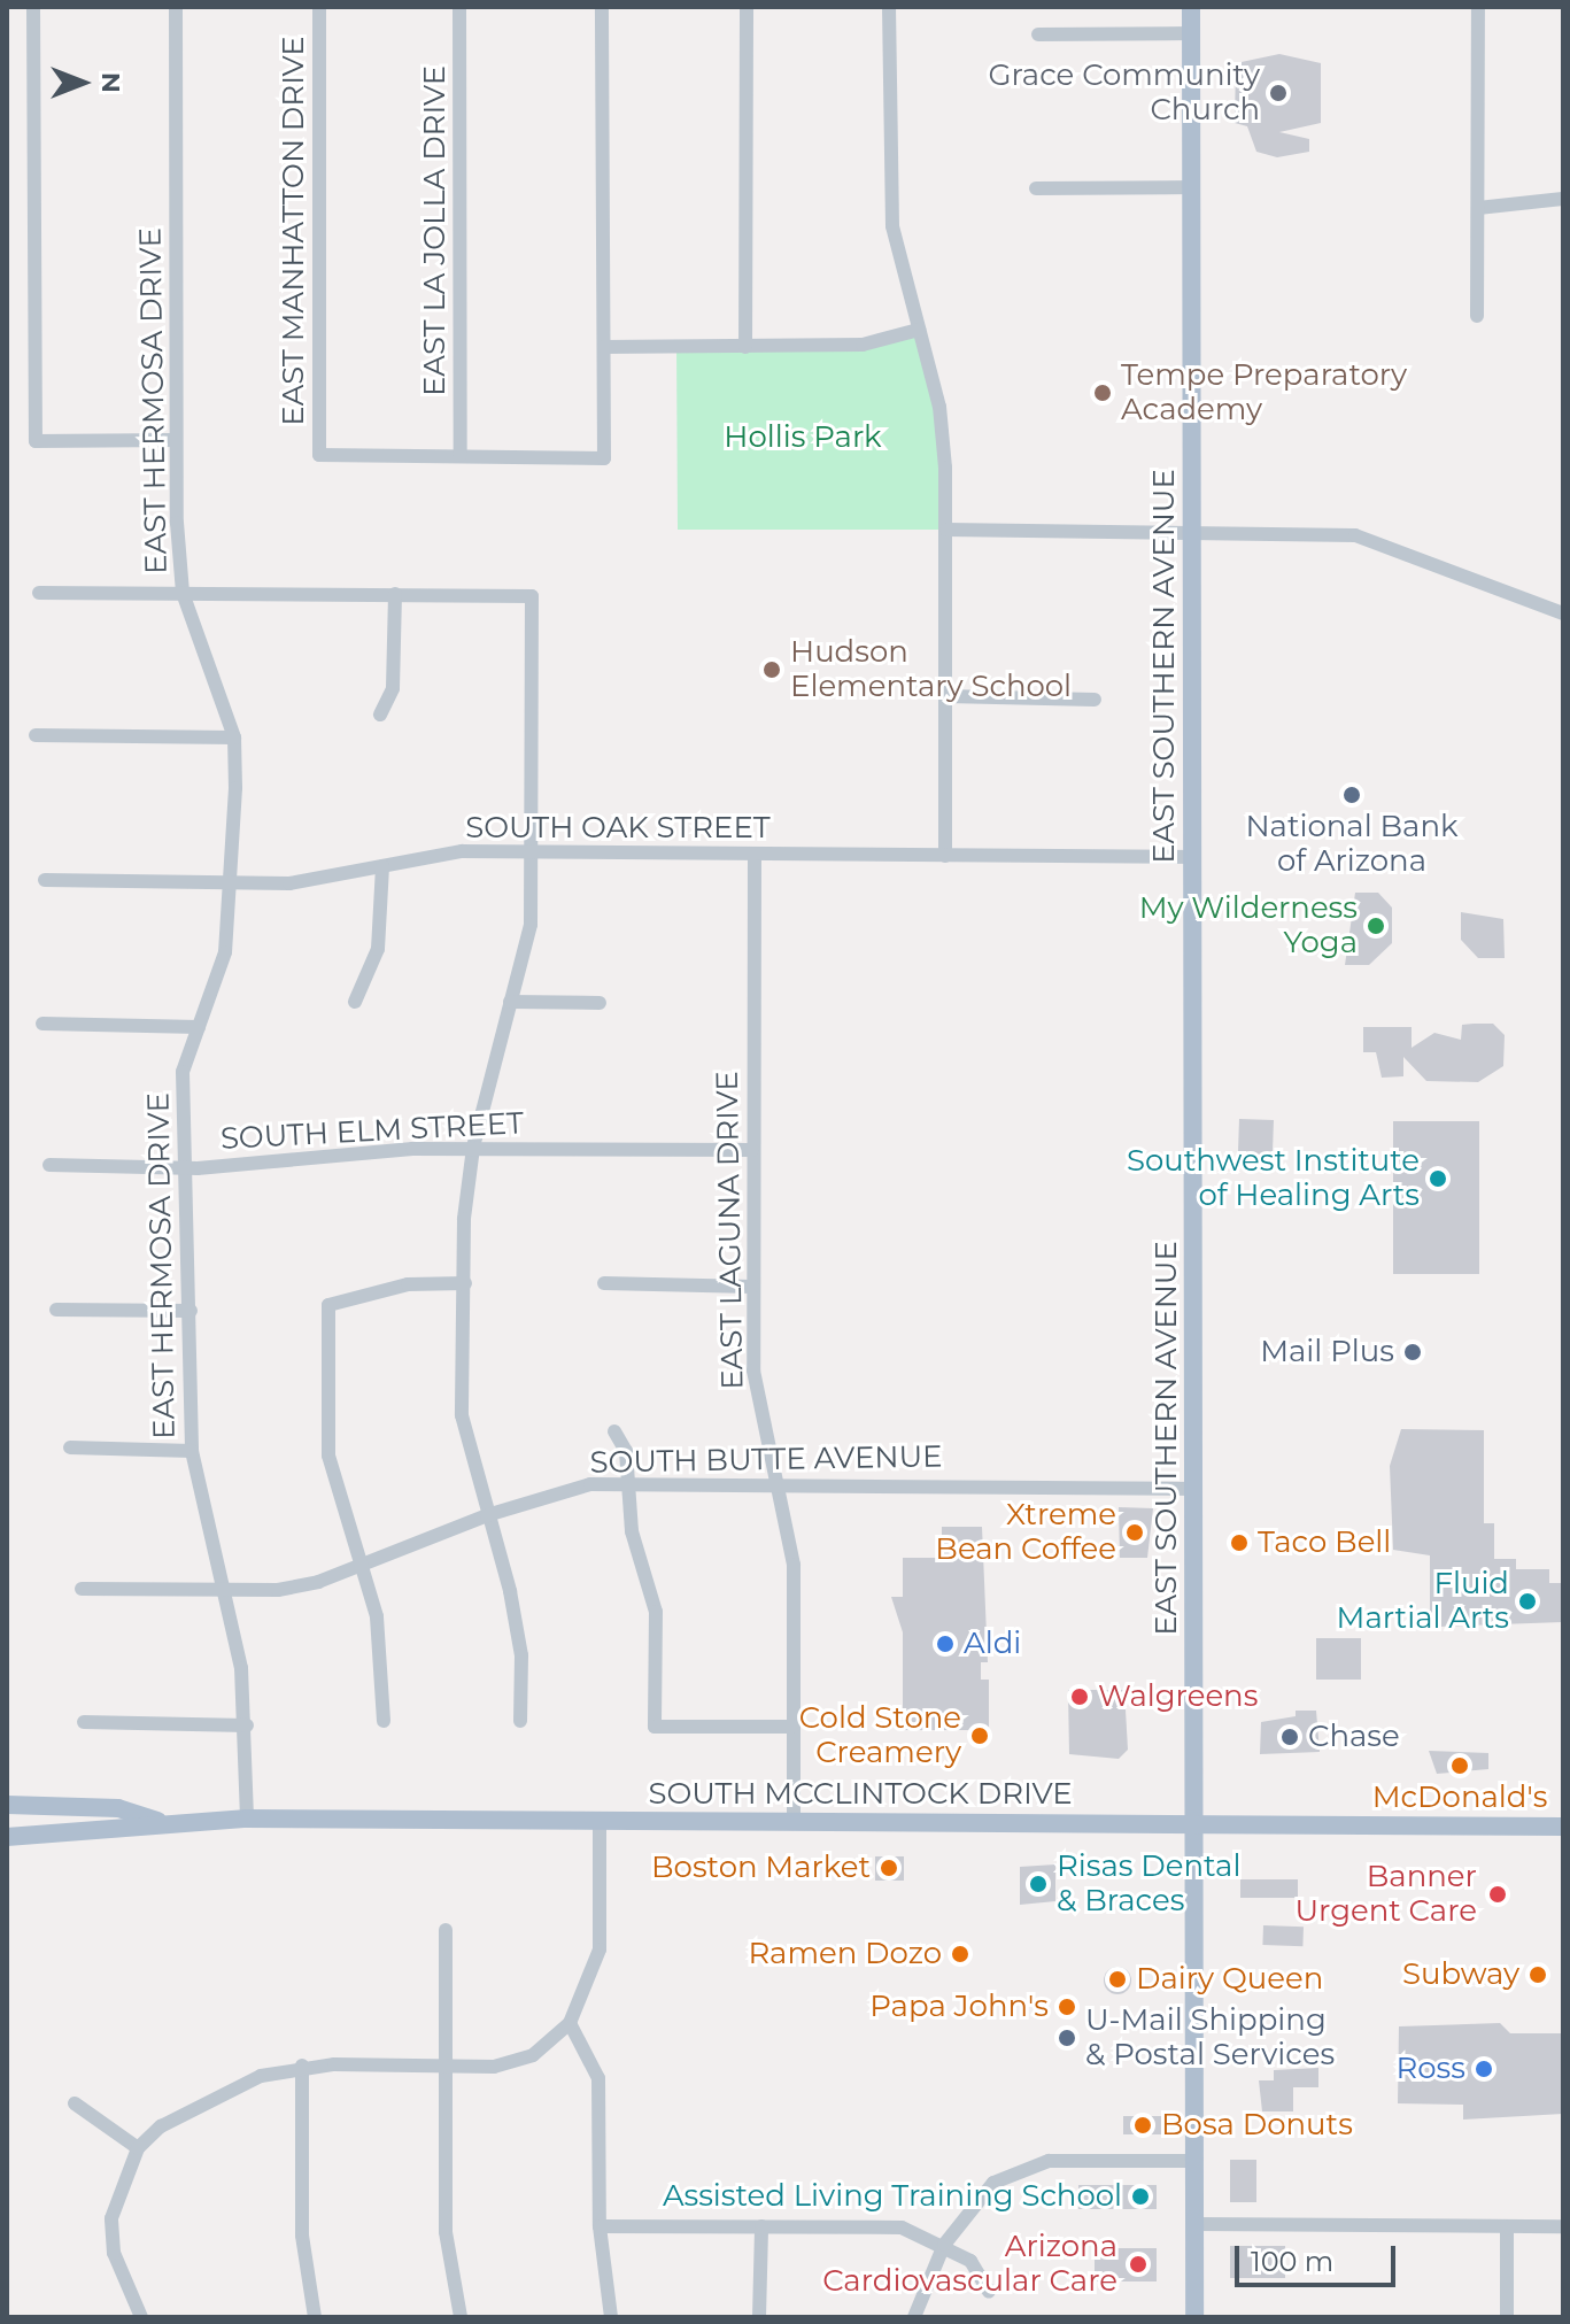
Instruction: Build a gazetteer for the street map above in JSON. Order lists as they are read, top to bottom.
{
  "streets": {
    "main road": ["EAST SOUTHERN AVENUE", "SOUTH MCCLINTOCK DRIVE"],
    "street": [
      "EAST MANHATTON DRIVE",
      "EAST LA JOLLA DRIVE",
      "EAST HERMOSA DRIVE",
      "SOUTH OAK STREET",
      "SOUTH ELM STREET",
      "EAST LAGUNA DRIVE",
      "SOUTH BUTTE AVENUE"
    ]
  },
  "crossings": [
    ["EAST MANHATTON DRIVE", "EAST LA JOLLA DRIVE"],
    ["EAST HERMOSA DRIVE", "SOUTH OAK STREET"],
    ["EAST HERMOSA DRIVE", "SOUTH ELM STREET"],
    ["EAST HERMOSA DRIVE", "SOUTH BUTTE AVENUE"],
    ["EAST HERMOSA DRIVE", "SOUTH MCCLINTOCK DRIVE"],
    ["EAST SOUTHERN AVENUE", "SOUTH OAK STREET"],
    ["EAST SOUTHERN AVENUE", "SOUTH BUTTE AVENUE"],
    ["EAST SOUTHERN AVENUE", "SOUTH MCCLINTOCK DRIVE"],
    ["SOUTH OAK STREET", "EAST LAGUNA DRIVE"],
    ["SOUTH ELM STREET", "EAST LAGUNA DRIVE"],
    ["EAST LAGUNA DRIVE", "SOUTH BUTTE AVENUE"],
    ["EAST LAGUNA DRIVE", "SOUTH MCCLINTOCK DRIVE"]
  ],
  "parks": ["Hollis Park"],
  "places": [
    "Grace Community Church",
    "Tempe Preparatory Academy",
    "Hudson Elementary School",
    "National Bank of Arizona",
    "My Wilderness Yoga",
    "Southwest Institute of Healing Arts",
    "Mail Plus",
    "Xtreme Bean Coffee",
    "Taco Bell",
    "Fluid Martial Arts",
    "Aldi",
    "Walgreens",
    "Cold Stone Creamery",
    "Chase",
    "McDonald's",
    "Boston Market",
    "Risas Dental & Braces",
    "Banner Urgent Care",
    "Ramen Dozo",
    "Subway",
    "Dairy Queen",
    "Papa John's",
    "U-Mail Shipping & Postal Services",
    "Ross",
    "Bosa Donuts",
    "Assisted Living Training School",
    "Arizona Cardiovascular Care"
  ],
  "scale_bar": "100 m",
  "north": "right"
}
